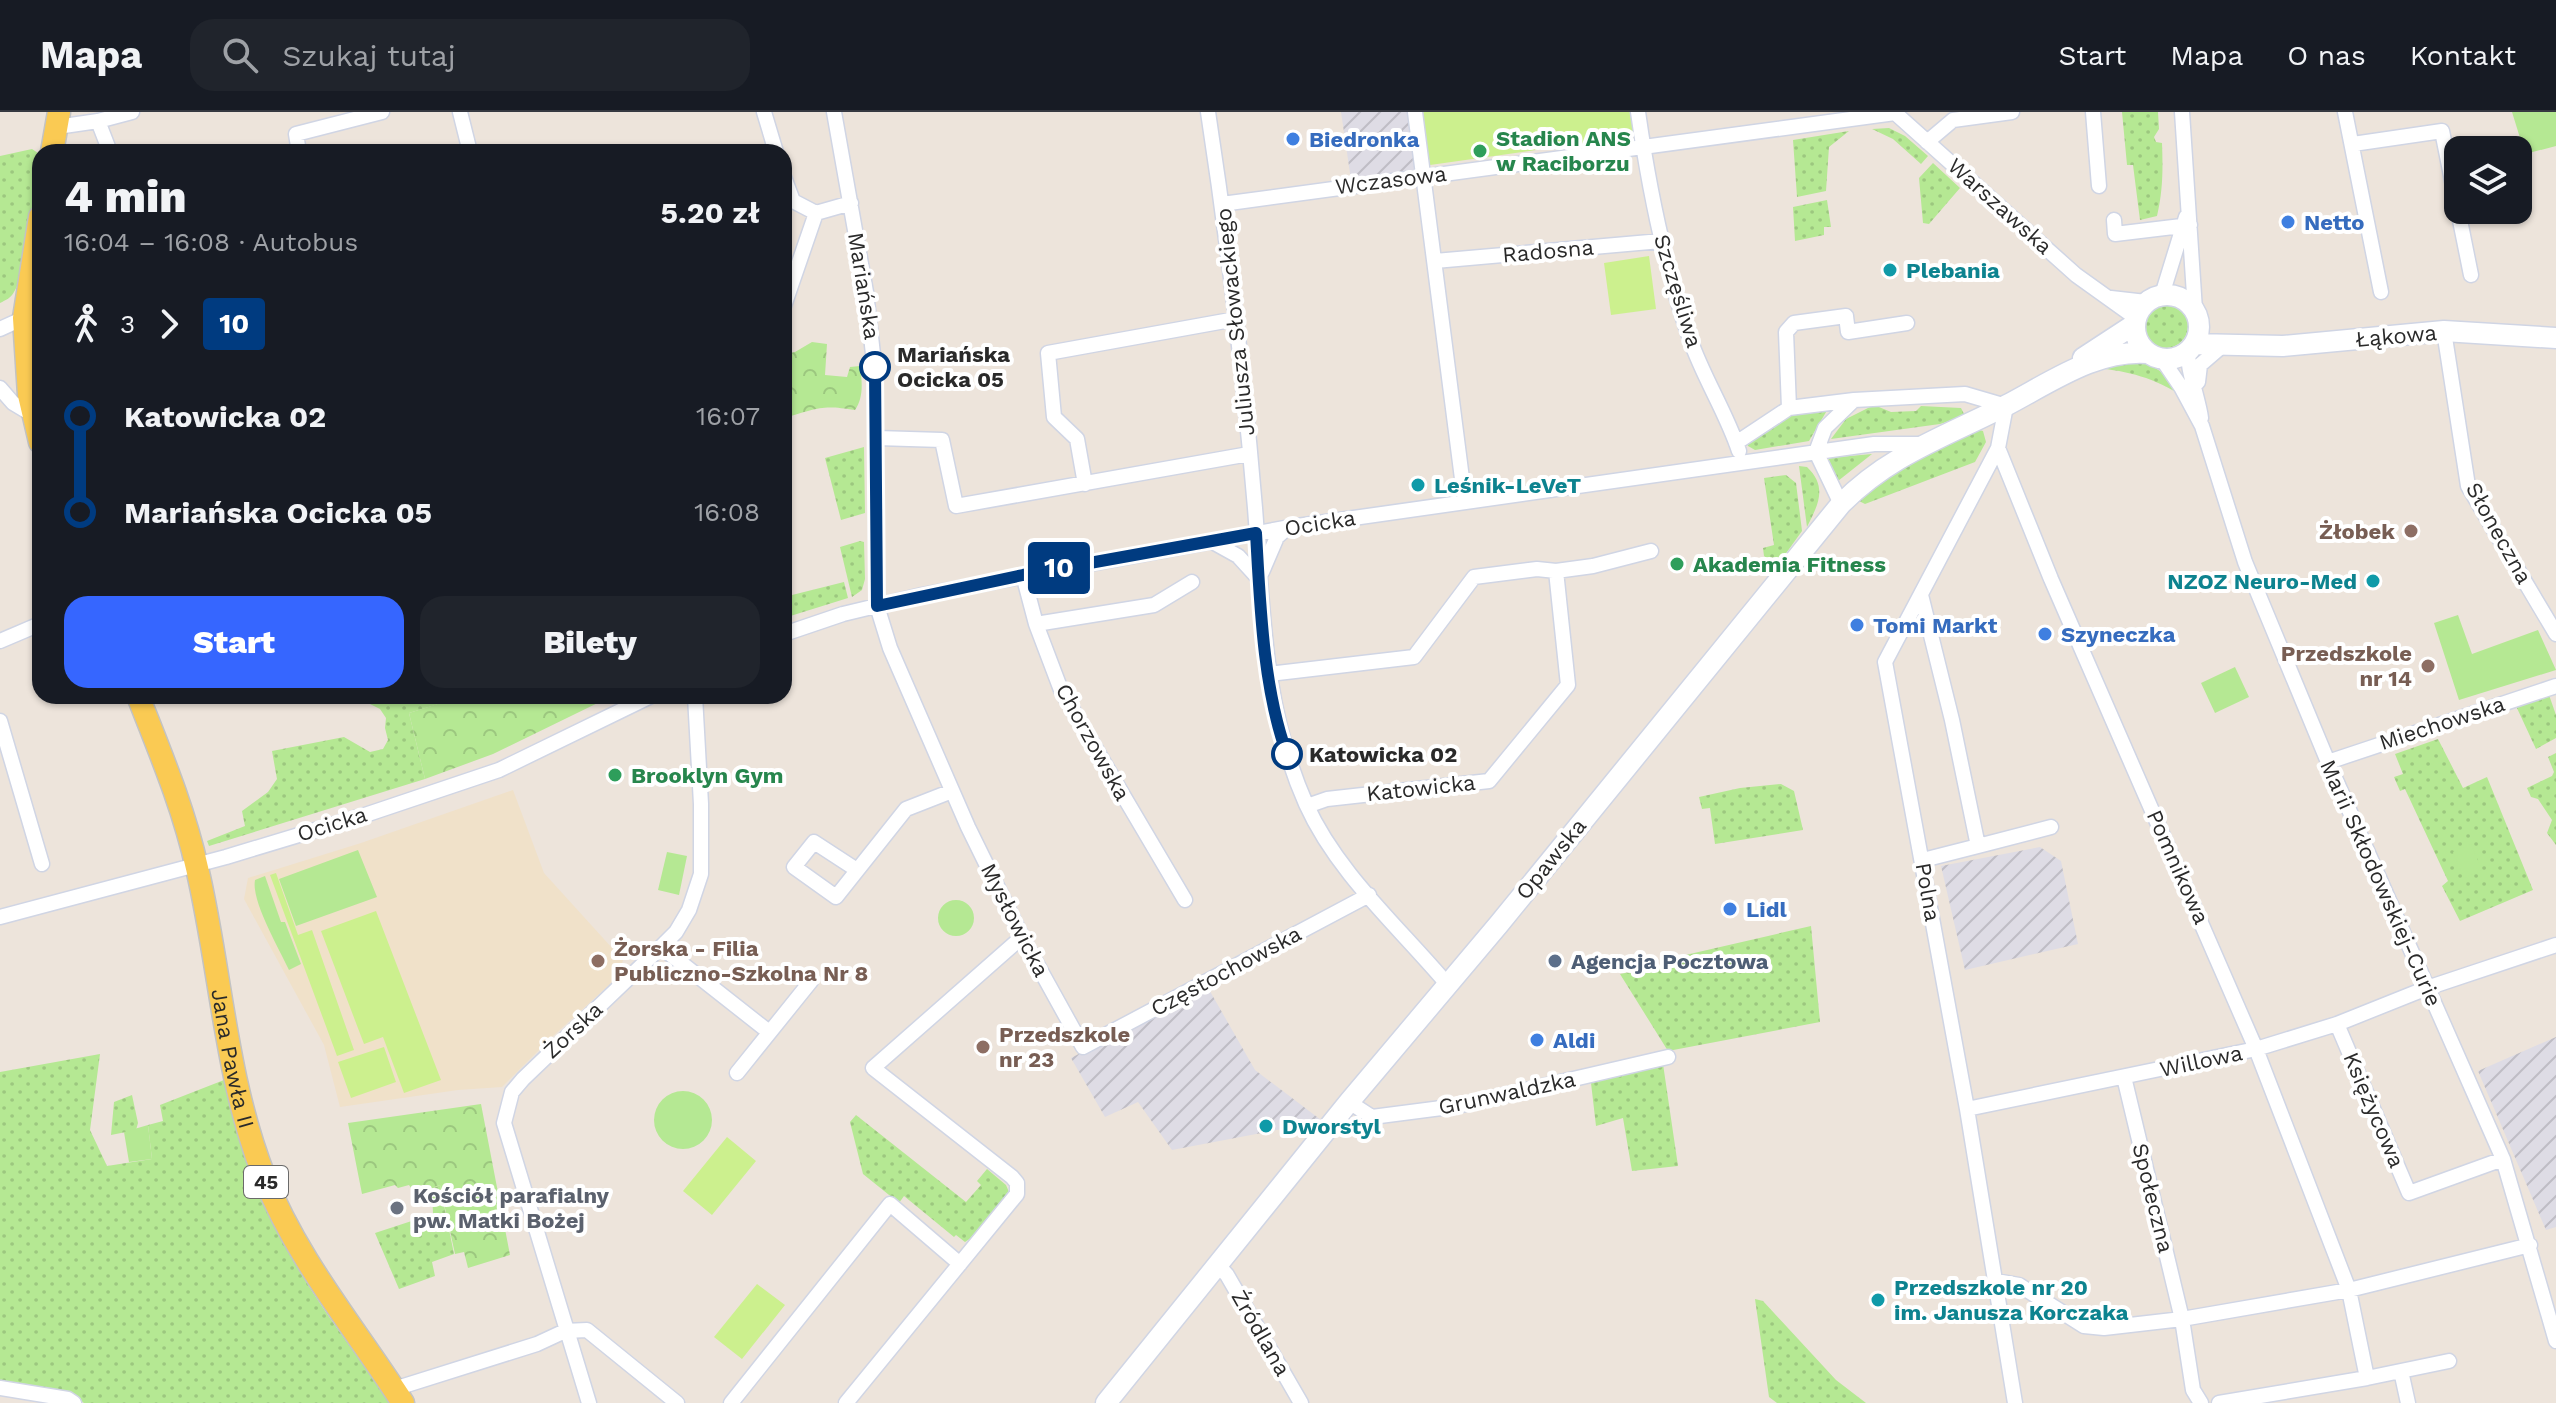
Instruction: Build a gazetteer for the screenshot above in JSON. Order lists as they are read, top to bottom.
{
  "streets": {
    "main road": [
      "Łąkowa",
      "Opawska",
      "Jana Pawła II",
      "45"
    ],
    "street": [
      "Wczasowa",
      "Warszawska",
      "Radosna",
      "Mariańska",
      "Szczęśliwa",
      "Juliusza Słowackiego",
      "Ocicka",
      "Słoneczna",
      "Miechowska",
      "Chorzowska",
      "Katowicka",
      "Pomnikowa",
      "Marii Skłodowskiej-Curie",
      "Polna",
      "Mysłowicka",
      "Częstochowska",
      "Żorska",
      "Willowa",
      "Grunwaldzka",
      "Księżycowa",
      "Społeczna",
      "Źródlana"
    ]
  },
  "crossings": [
    ["Wczasowa", "Warszawska"],
    ["Wczasowa", "Szczęśliwa"],
    ["Wczasowa", "Juliusza Słowackiego"],
    ["Warszawska", "Opawska"],
    ["Warszawska", "Marii Skłodowskiej-Curie"],
    ["Radosna", "Szczęśliwa"],
    ["Mariańska", "Ocicka"],
    ["Mariańska", "Mysłowicka"],
    ["Szczęśliwa", "Ocicka"],
    ["Juliusza Słowackiego", "Ocicka"],
    ["Łąkowa", "Słoneczna"],
    ["Łąkowa", "Marii Skłodowskiej-Curie"],
    ["Ocicka", "Chorzowska"],
    ["Ocicka", "Opawska"],
    ["Ocicka", "Mysłowicka"],
    ["Ocicka", "Jana Pawła II"],
    ["Ocicka", "45"],
    ["Miechowska", "Marii Skłodowskiej-Curie"],
    ["Opawska", "Marii Skłodowskiej-Curie"],
    ["Opawska", "Polna"],
    ["Opawska", "Grunwaldzka"],
    ["Opawska", "Źródlana"],
    ["Pomnikowa", "Polna"],
    ["Pomnikowa", "Willowa"],
    ["Marii Skłodowskiej-Curie", "Willowa"],
    ["Marii Skłodowskiej-Curie", "Księżycowa"],
    ["Polna", "Willowa"],
    ["Mysłowicka", "Częstochowska"],
    ["Jana Pawła II", "45"],
    ["Willowa", "Księżycowa"],
    ["Willowa", "Społeczna"]
  ],
  "places": [
    "Biedronka",
    "Stadion ANS w Raciborzu",
    "Netto",
    "Plebania",
    "Mariańska Ocicka 05",
    "Leśnik-LeVeT",
    "Żłobek",
    "Akademia Fitness",
    "NZOZ Neuro-Med",
    "Tomi Markt",
    "Szyneczka",
    "Przedszkole nr 14",
    "Katowicka 02",
    "Brooklyn Gym",
    "Lidl",
    "Żorska - Filia Publiczno-Szkolna Nr 8",
    "Agencja Pocztowa",
    "Aldi",
    "Przedszkole nr 23",
    "Dworstyl",
    "Kościół parafialny pw. Matki Bożej",
    "Przedszkole nr 20 im. Janusza Korczaka"
  ],
  "lines": ["bus line 10"],
  "page": {
    "header": "Mapa",
    "search": "Szukaj tutaj",
    "nav": [
      "Start",
      "Mapa",
      "O nas",
      "Kontakt"
    ],
    "on_map": "10",
    "heading": ["4 min", "16:04 – 16:08 · Autobus", "5.20 zł"],
    "legs": ["3", "10"],
    "list": [
      {
        "name": "Katowicka 02",
        "value": "16:07"
      },
      {
        "name": "Mariańska Ocicka 05",
        "value": "16:08"
      }
    ],
    "buttons": ["Start", "Bilety"]
  }
}
